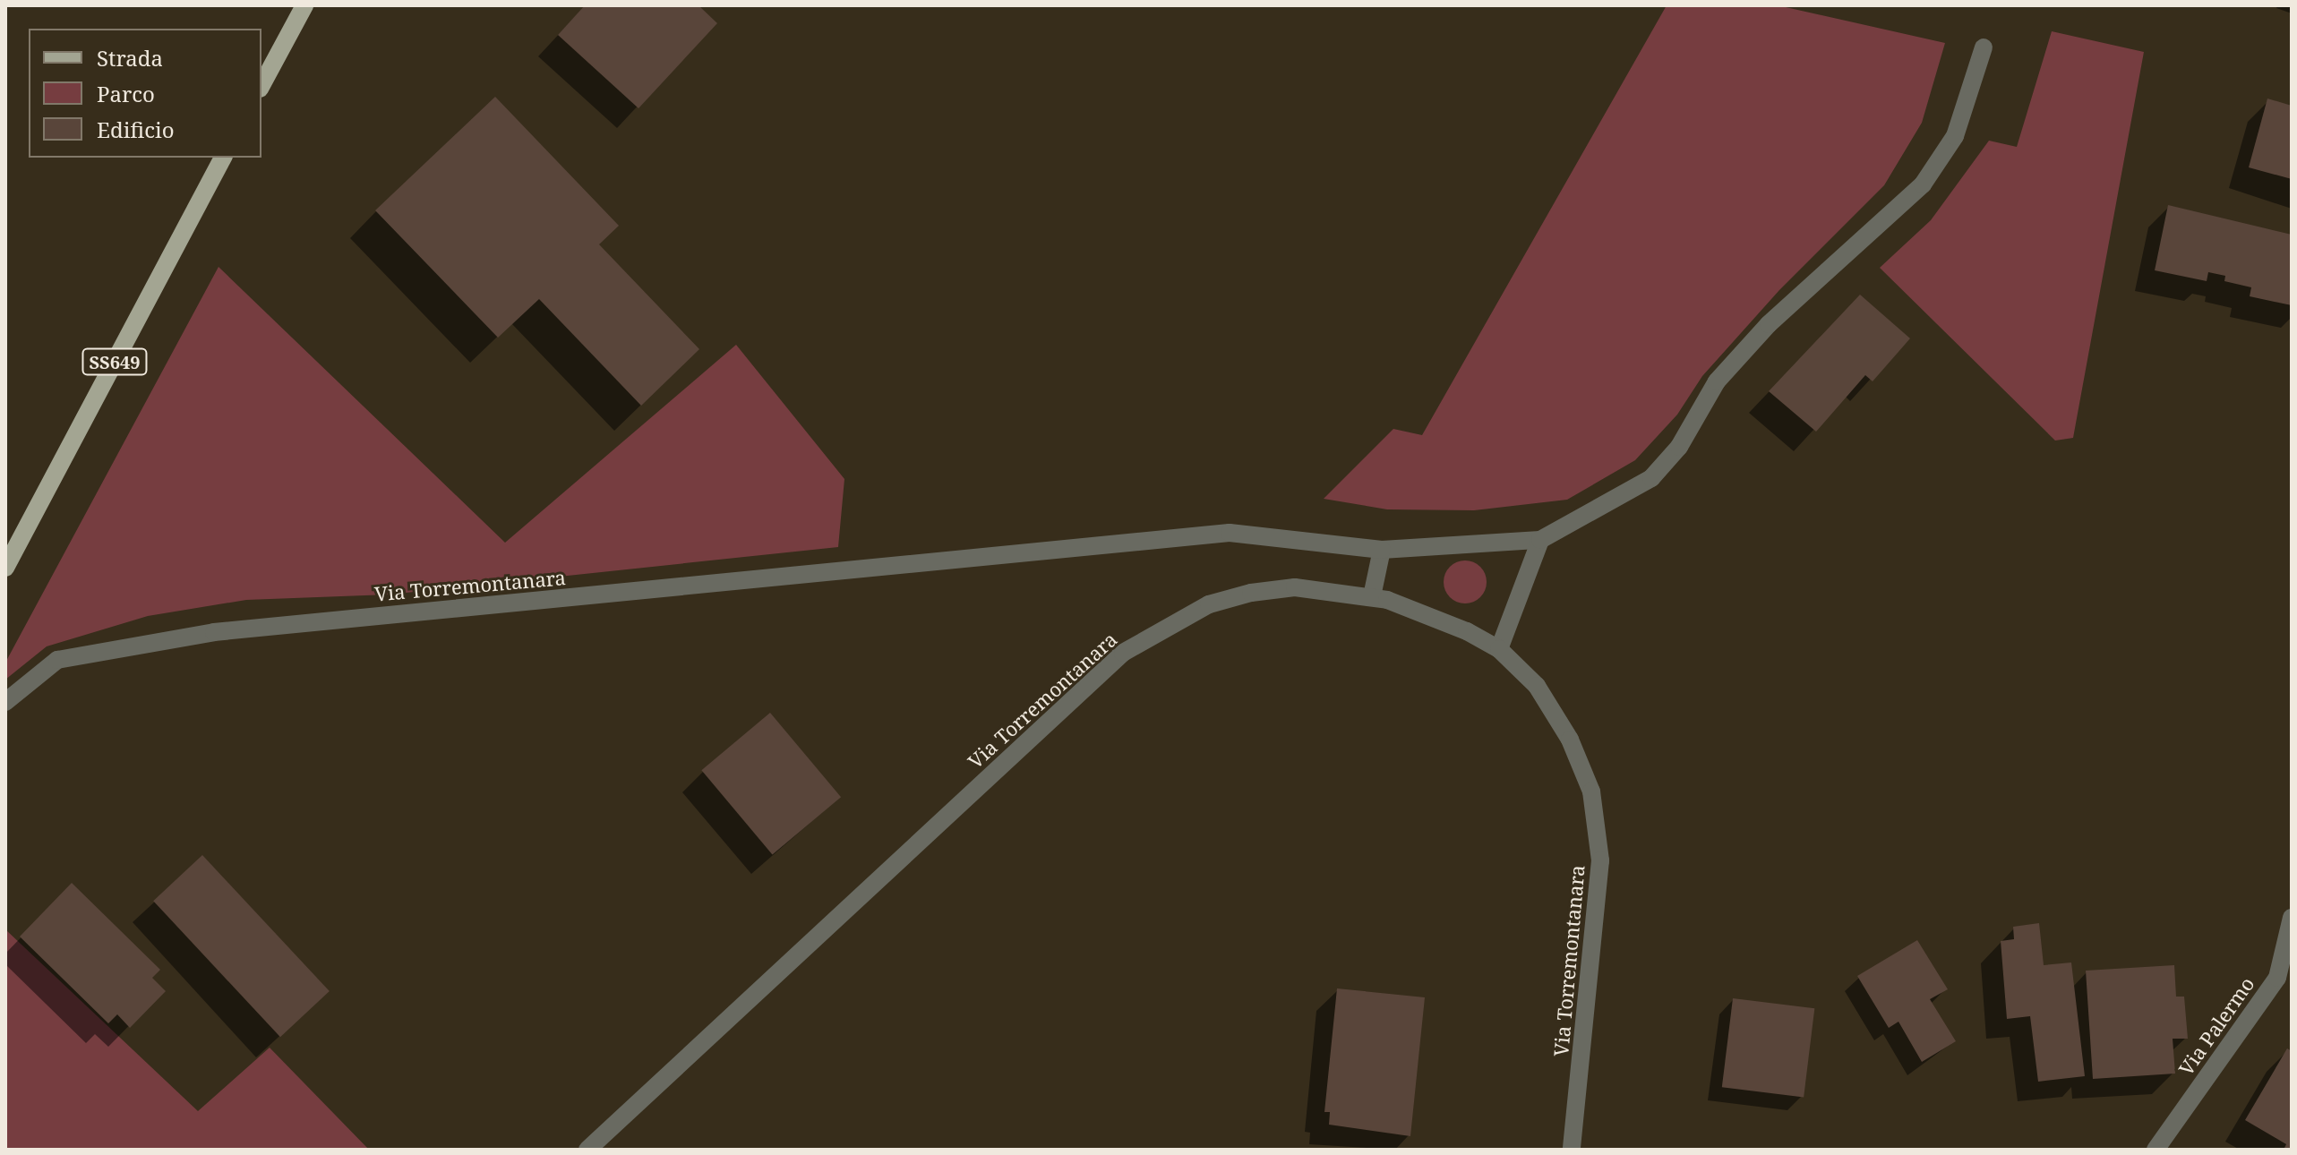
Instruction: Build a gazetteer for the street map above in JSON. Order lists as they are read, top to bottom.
{
  "streets": {
    "main road": ["SS649"],
    "street": ["Via Torremontanara", "Via Palermo"]
  },
  "legend": ["Strada", "Parco", "Edificio"]
}
